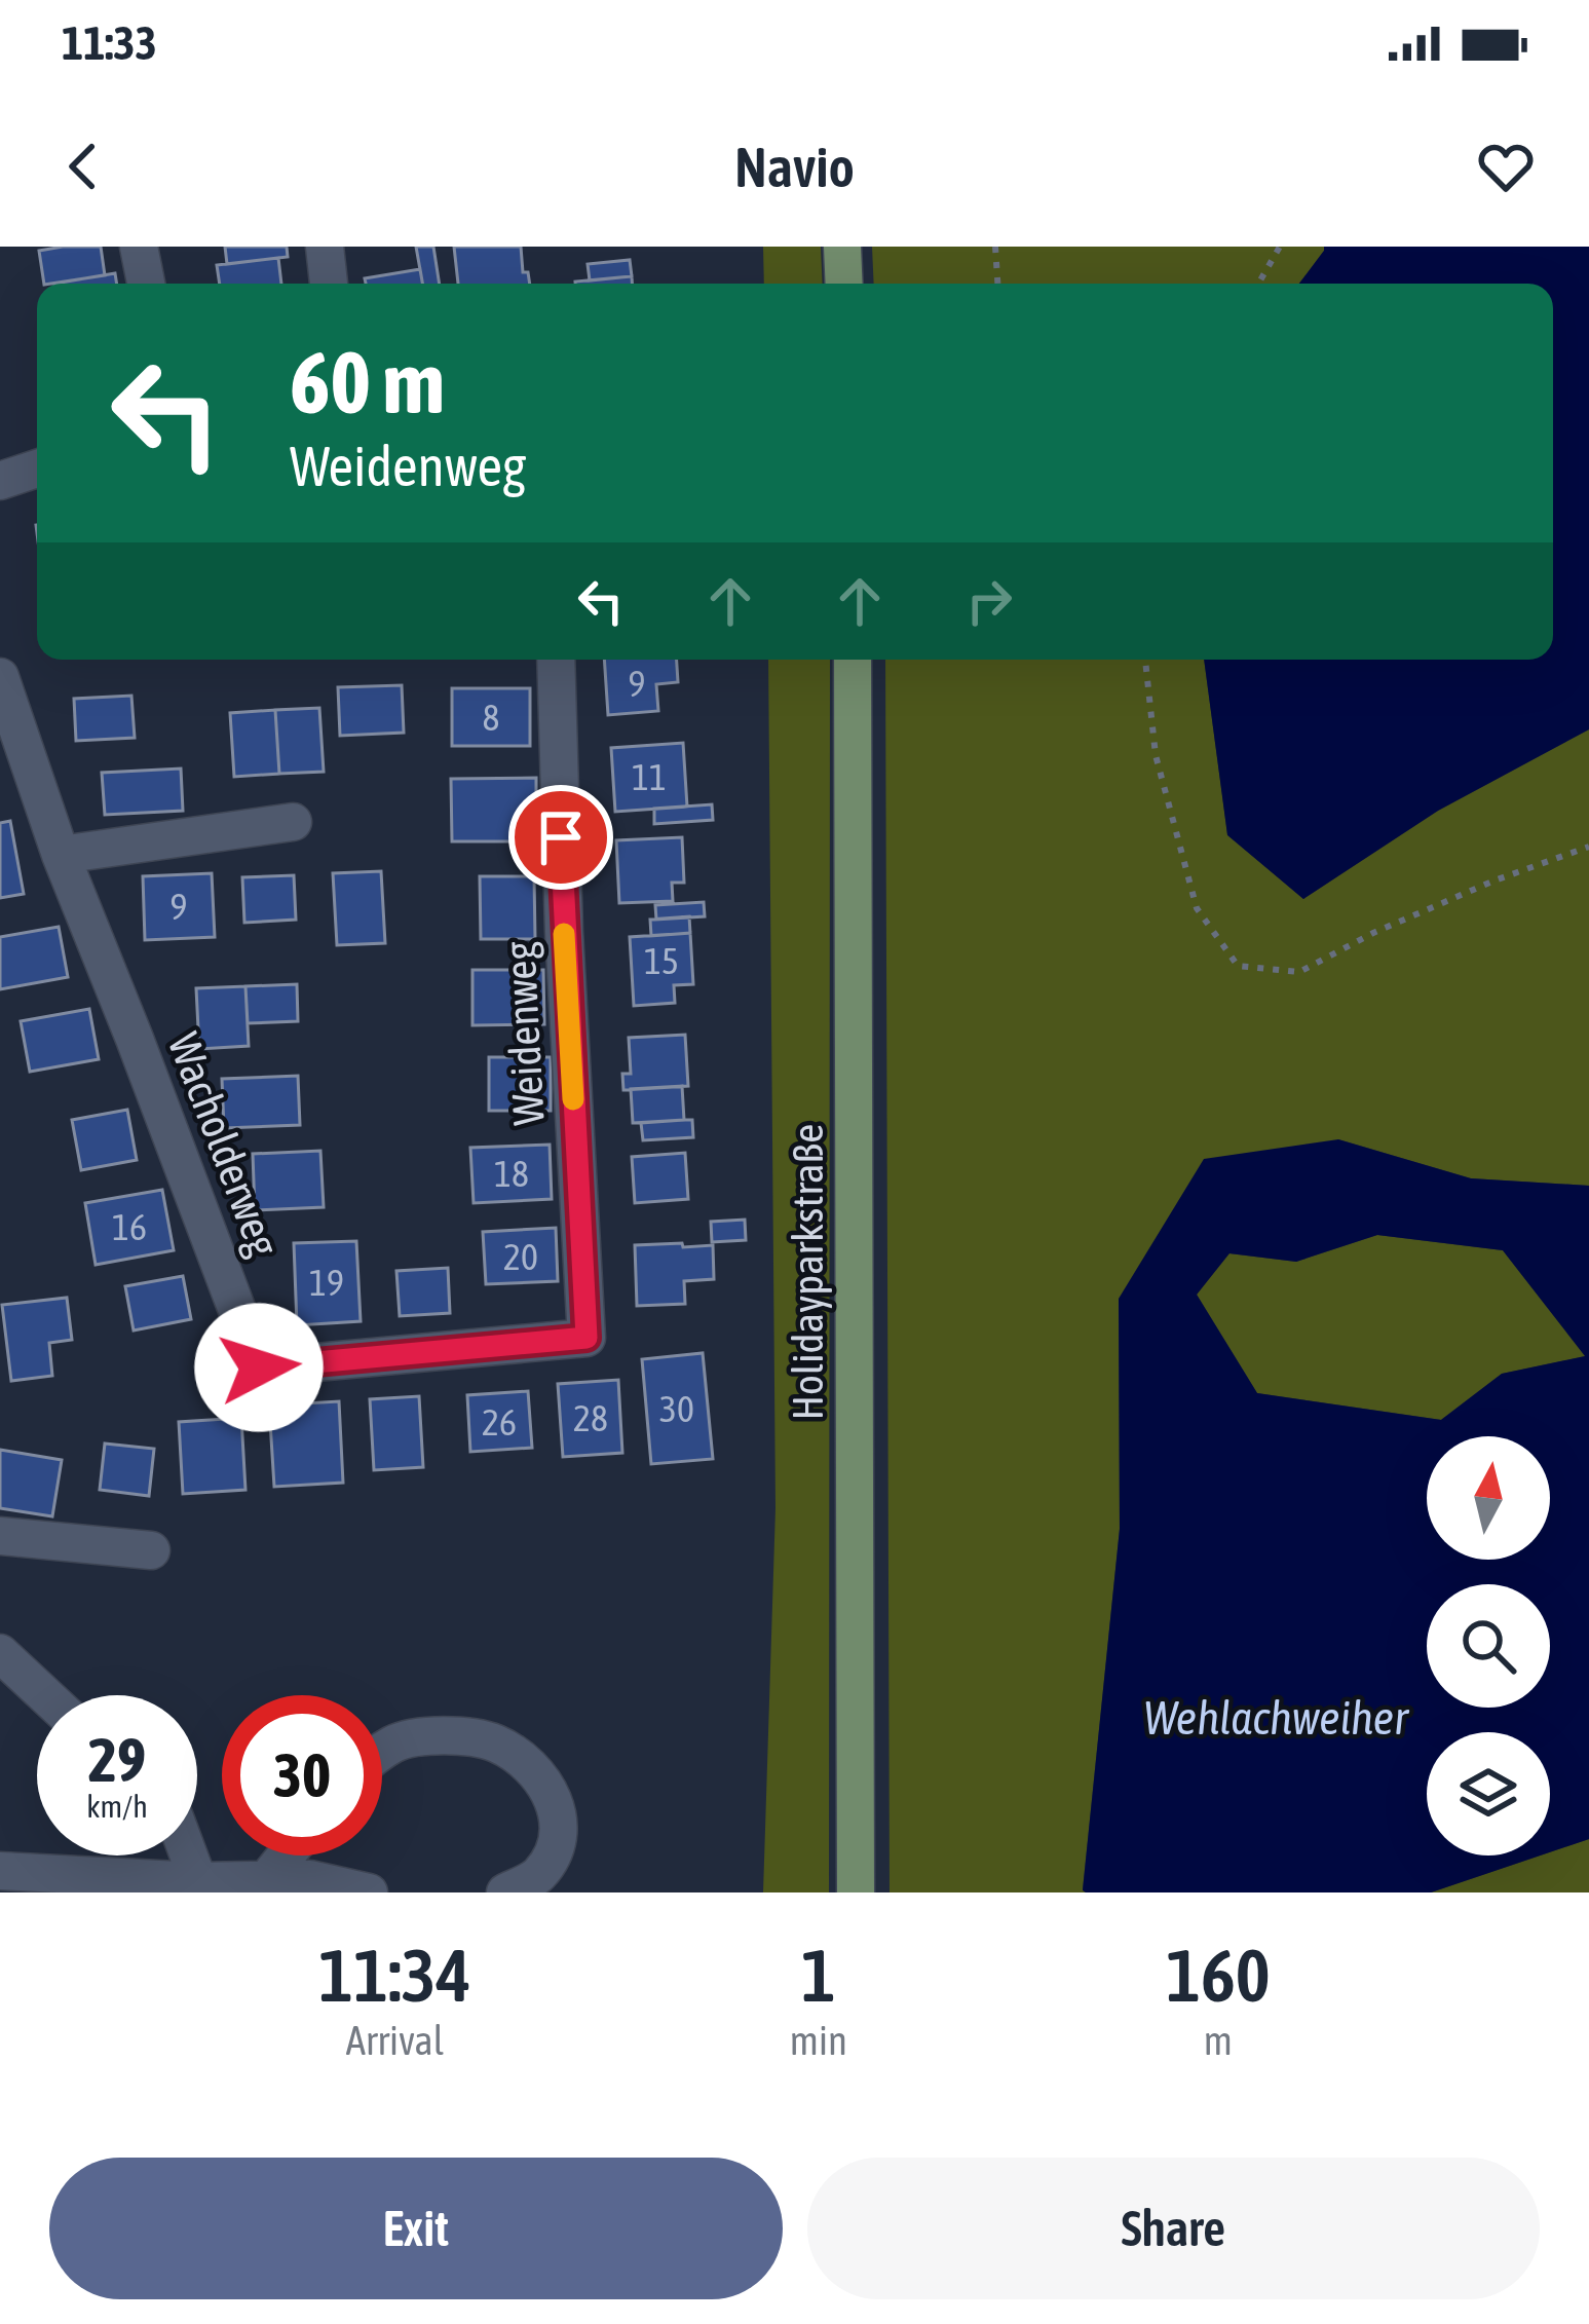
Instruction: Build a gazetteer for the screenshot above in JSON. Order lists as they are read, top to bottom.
{
  "streets": {
    "main road": ["Holidayparkstraße"],
    "street": ["Weidenweg", "Wacholderweg"]
  },
  "crossings": [
    ["Weidenweg", "Wacholderweg"]
  ],
  "water": ["Wehlachweiher"],
  "house_numbers": [
    "9",
    "8",
    "11",
    "9",
    "15",
    "18",
    "16",
    "20",
    "19",
    "30",
    "28",
    "26"
  ],
  "north": "top",
  "page": {
    "status": "11:33",
    "header": "Navio",
    "turn": ["60 m", "Weidenweg"],
    "speed": "29 km/h",
    "limit": "30",
    "eta": [
      "11:34",
      "Arrival",
      "1",
      "min",
      "160",
      "m"
    ],
    "buttons": ["Exit", "Share"]
  }
}
